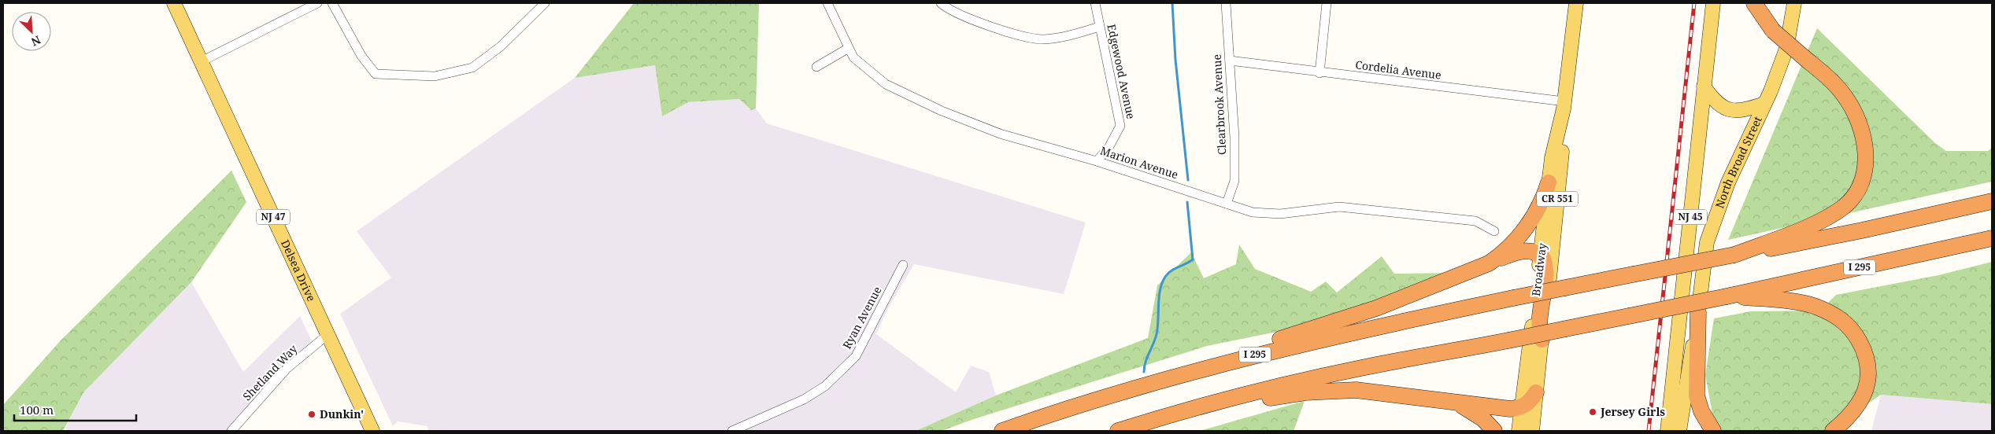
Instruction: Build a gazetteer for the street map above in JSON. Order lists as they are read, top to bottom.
{
  "streets": {
    "highway": ["I 295"],
    "main road": [
      "North Broad Street",
      "CR 551",
      "NJ 47",
      "NJ 45",
      "Broadway",
      "Delsea Drive"
    ],
    "street": [
      "Cordelia Avenue",
      "Edgewood Avenue",
      "Clearbrook Avenue",
      "Marion Avenue",
      "Ryan Avenue",
      "Shetland Way"
    ]
  },
  "crossings": [
    ["Cordelia Avenue", "Clearbrook Avenue"],
    ["Cordelia Avenue", "Broadway"],
    ["Edgewood Avenue", "Marion Avenue"],
    ["Clearbrook Avenue", "Marion Avenue"],
    ["Delsea Drive", "Shetland Way"]
  ],
  "places": ["Jersey Girls", "Dunkin'"],
  "scale_bar": "100 m",
  "north": "bottom right"
}
